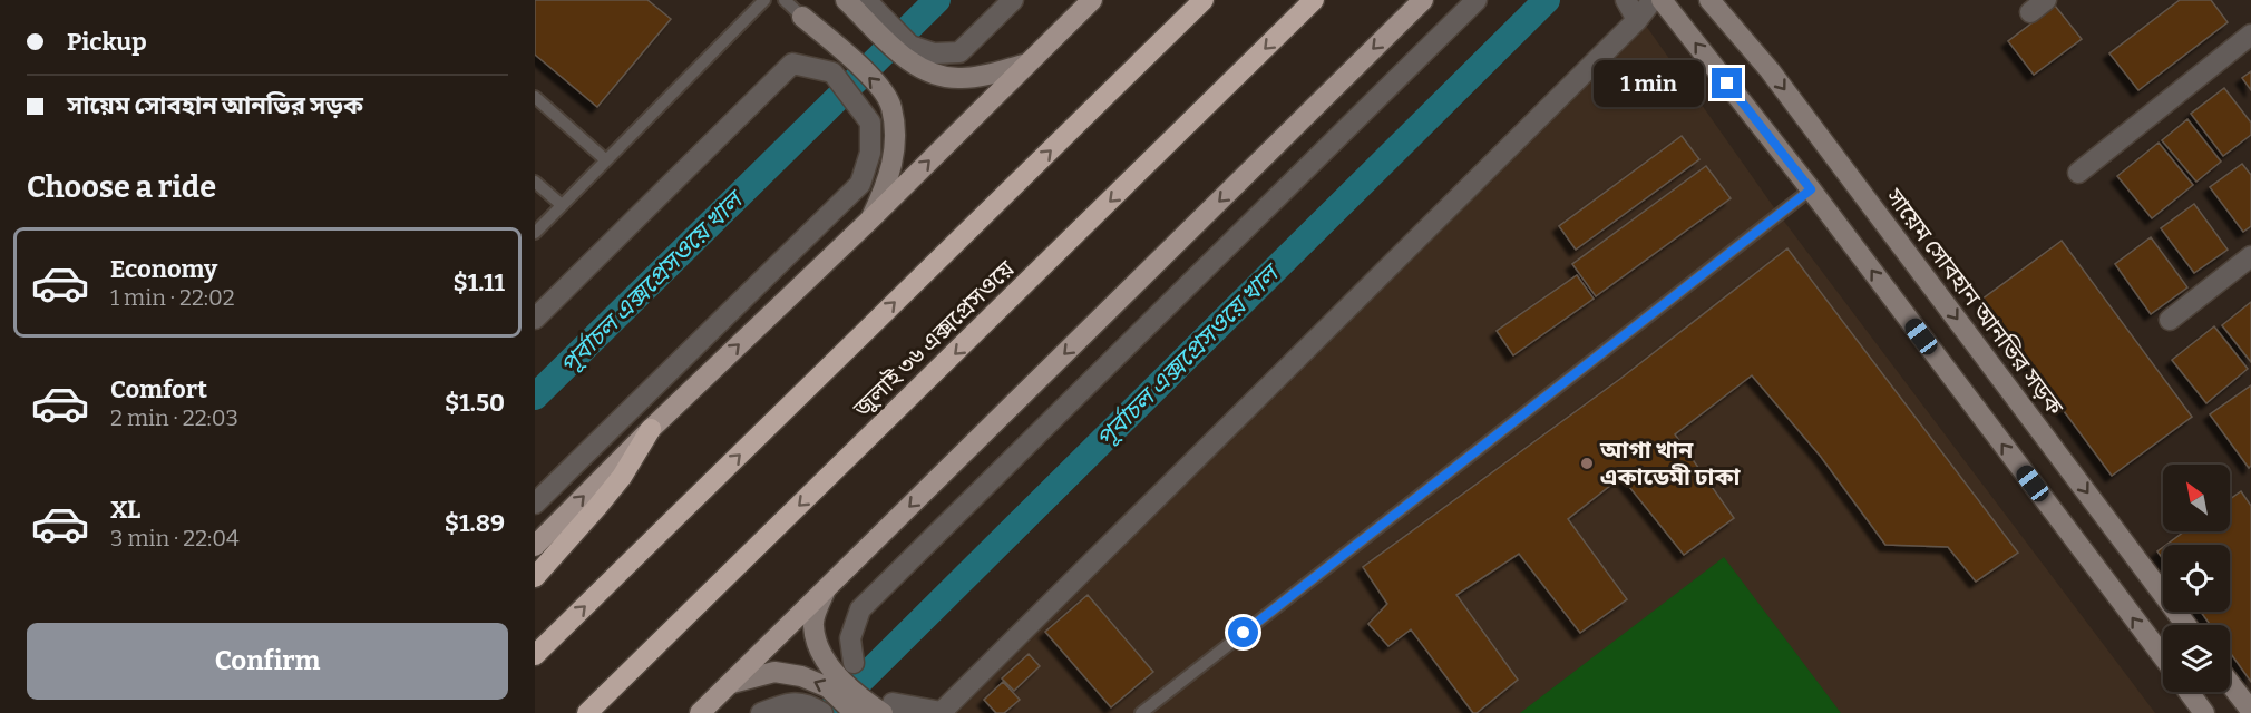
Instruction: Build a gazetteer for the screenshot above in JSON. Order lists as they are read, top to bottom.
{
  "streets": {
    "highway": ["জুলাই ৩৬ এক্সপ্রেসওয়ে"],
    "street": ["সায়েম সোবহান আনভির সড়ক"]
  },
  "water": ["পূর্বাচল এক্সপ্রেসওয়ে খাল"],
  "places": ["আগা খান একাডেমী ঢাকা"],
  "north": "top left",
  "page": {
    "banner": ["Pickup", "সায়েম সোবহান আনভির সড়ক"],
    "bubble": "1 min",
    "heading": "Choose a ride",
    "list": [
      {
        "name": "Economy",
        "note": "1 min · 22:02",
        "value": "$1.11"
      },
      {
        "name": "Comfort",
        "note": "2 min · 22:03",
        "value": "$1.50"
      },
      {
        "name": "XL",
        "note": "3 min · 22:04",
        "value": "$1.89"
      }
    ],
    "buttons": "Confirm"
  }
}
